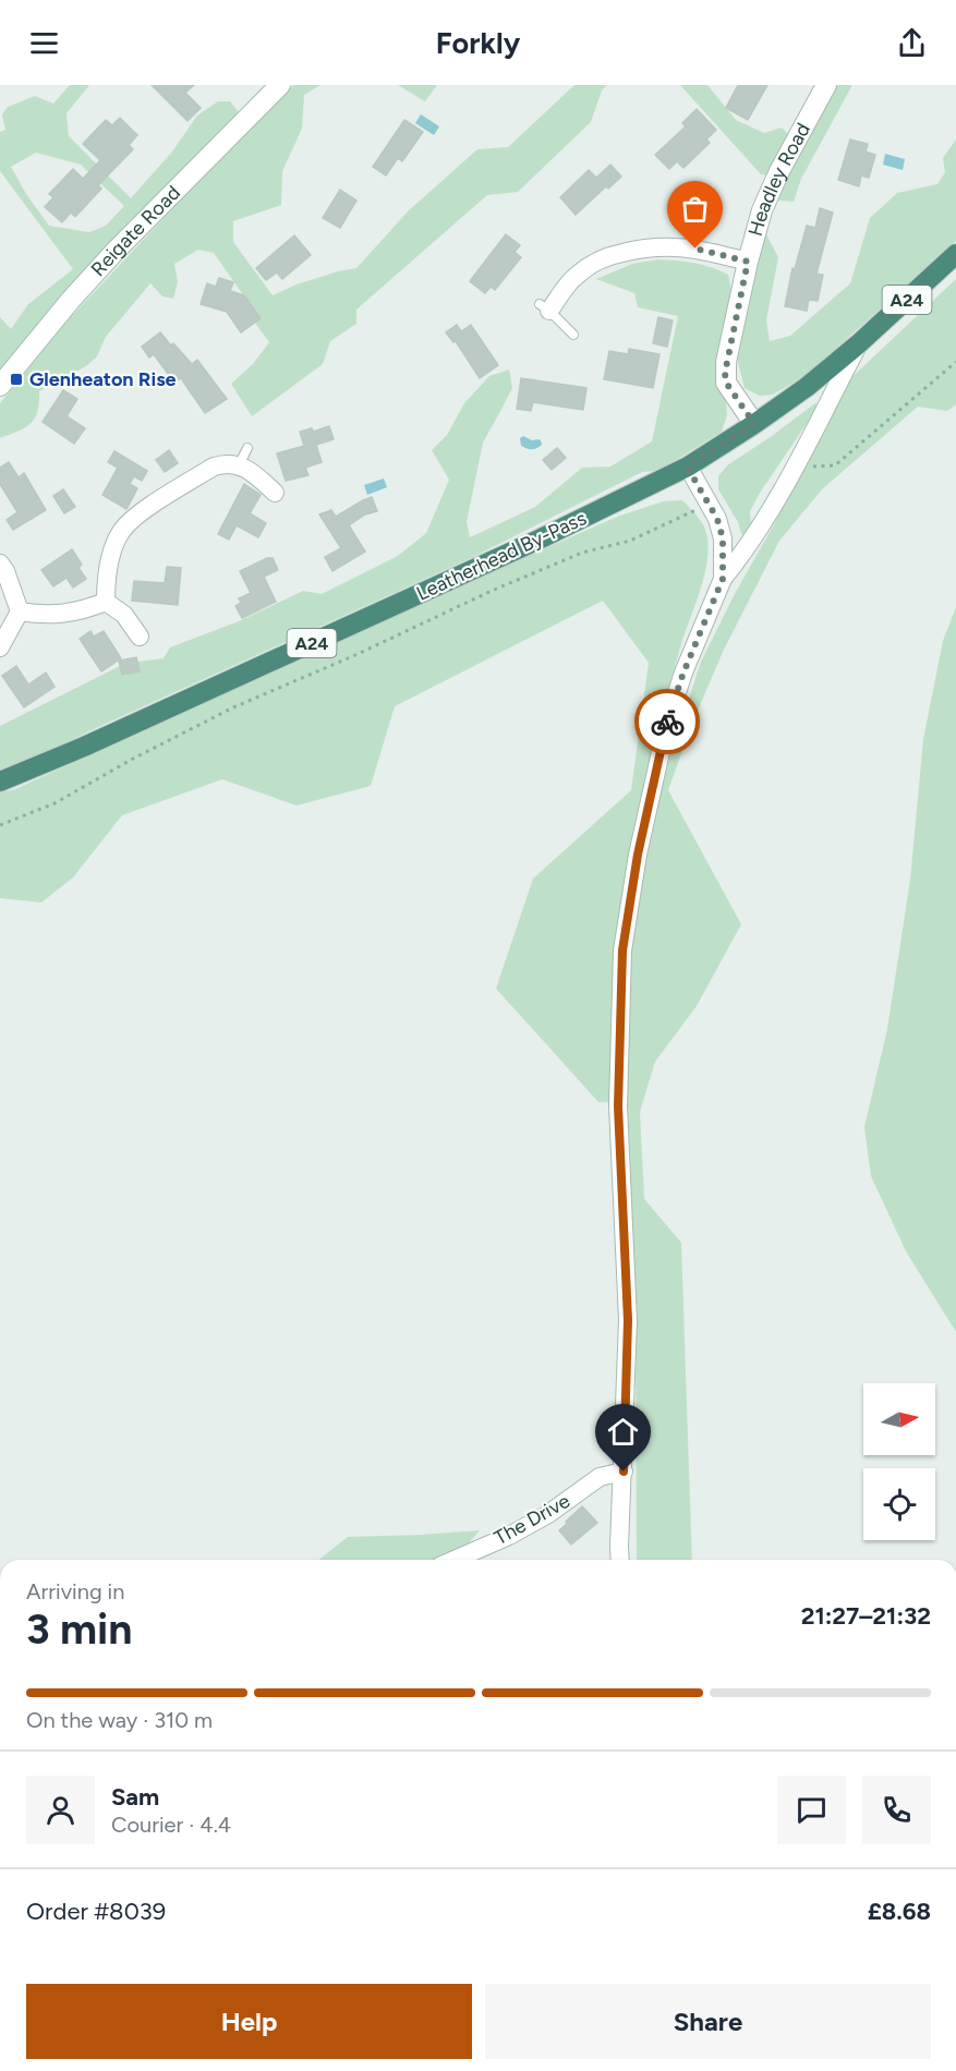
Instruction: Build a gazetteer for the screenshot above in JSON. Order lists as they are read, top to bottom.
{
  "streets": {
    "highway": ["A24", "Leatherhead By-Pass"],
    "main road": ["Headley Road", "Reigate Road"],
    "street": ["The Drive"]
  },
  "crossings": [
    ["Headley Road", "Leatherhead By-Pass"]
  ],
  "places": {
    "transit": ["Glenheaton Rise"]
  },
  "north": "right",
  "page": {
    "header": "Forkly",
    "heading": ["3 min", "Arriving in", "21:27–21:32"],
    "panel": [
      "Sam",
      "Courier · 4.4",
      "Order #8039",
      "£8.68"
    ],
    "bar": "On the way · 310 m",
    "buttons": ["Help", "Share"]
  }
}
